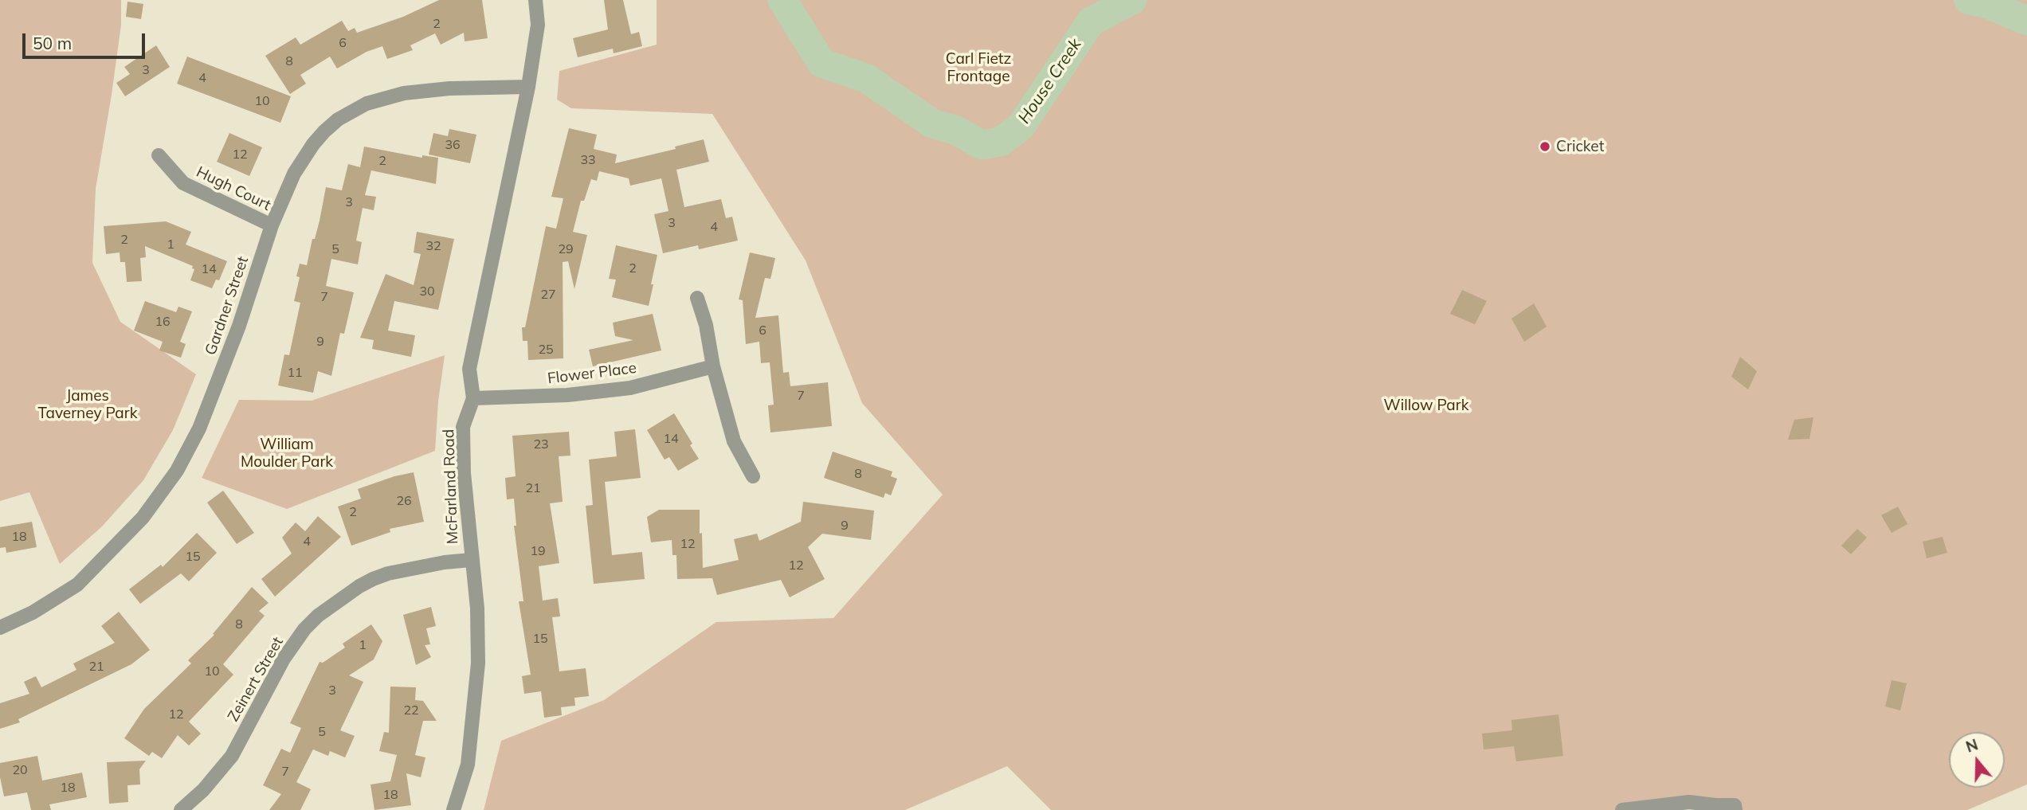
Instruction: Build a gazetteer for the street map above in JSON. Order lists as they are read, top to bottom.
{
  "streets": {
    "street": [
      "Hugh Court",
      "Gardner Street",
      "Flower Place",
      "McFarland Road",
      "Zeinert Street"
    ]
  },
  "crossings": [
    ["Hugh Court", "Gardner Street"],
    ["Gardner Street", "McFarland Road"],
    ["Flower Place", "McFarland Road"],
    ["McFarland Road", "Zeinert Street"]
  ],
  "water": ["House Creek"],
  "parks": [
    "Carl Fietz Frontage",
    "James Taverney Park",
    "Willow Park",
    "William Moulder Park"
  ],
  "places": ["Cricket"],
  "house_numbers": [
    "2",
    "6",
    "8",
    "3",
    "4",
    "10",
    "36",
    "12",
    "33",
    "2",
    "3",
    "3",
    "4",
    "2",
    "1",
    "32",
    "5",
    "29",
    "2",
    "14",
    "30",
    "27",
    "7",
    "16",
    "6",
    "9",
    "25",
    "11",
    "7",
    "14",
    "23",
    "8",
    "21",
    "26",
    "2",
    "9",
    "18",
    "4",
    "12",
    "19",
    "15",
    "12",
    "8",
    "15",
    "1",
    "21",
    "10",
    "3",
    "22",
    "12",
    "5",
    "20",
    "7",
    "18",
    "18"
  ],
  "scale_bar": "50 m",
  "north": "top"
}
